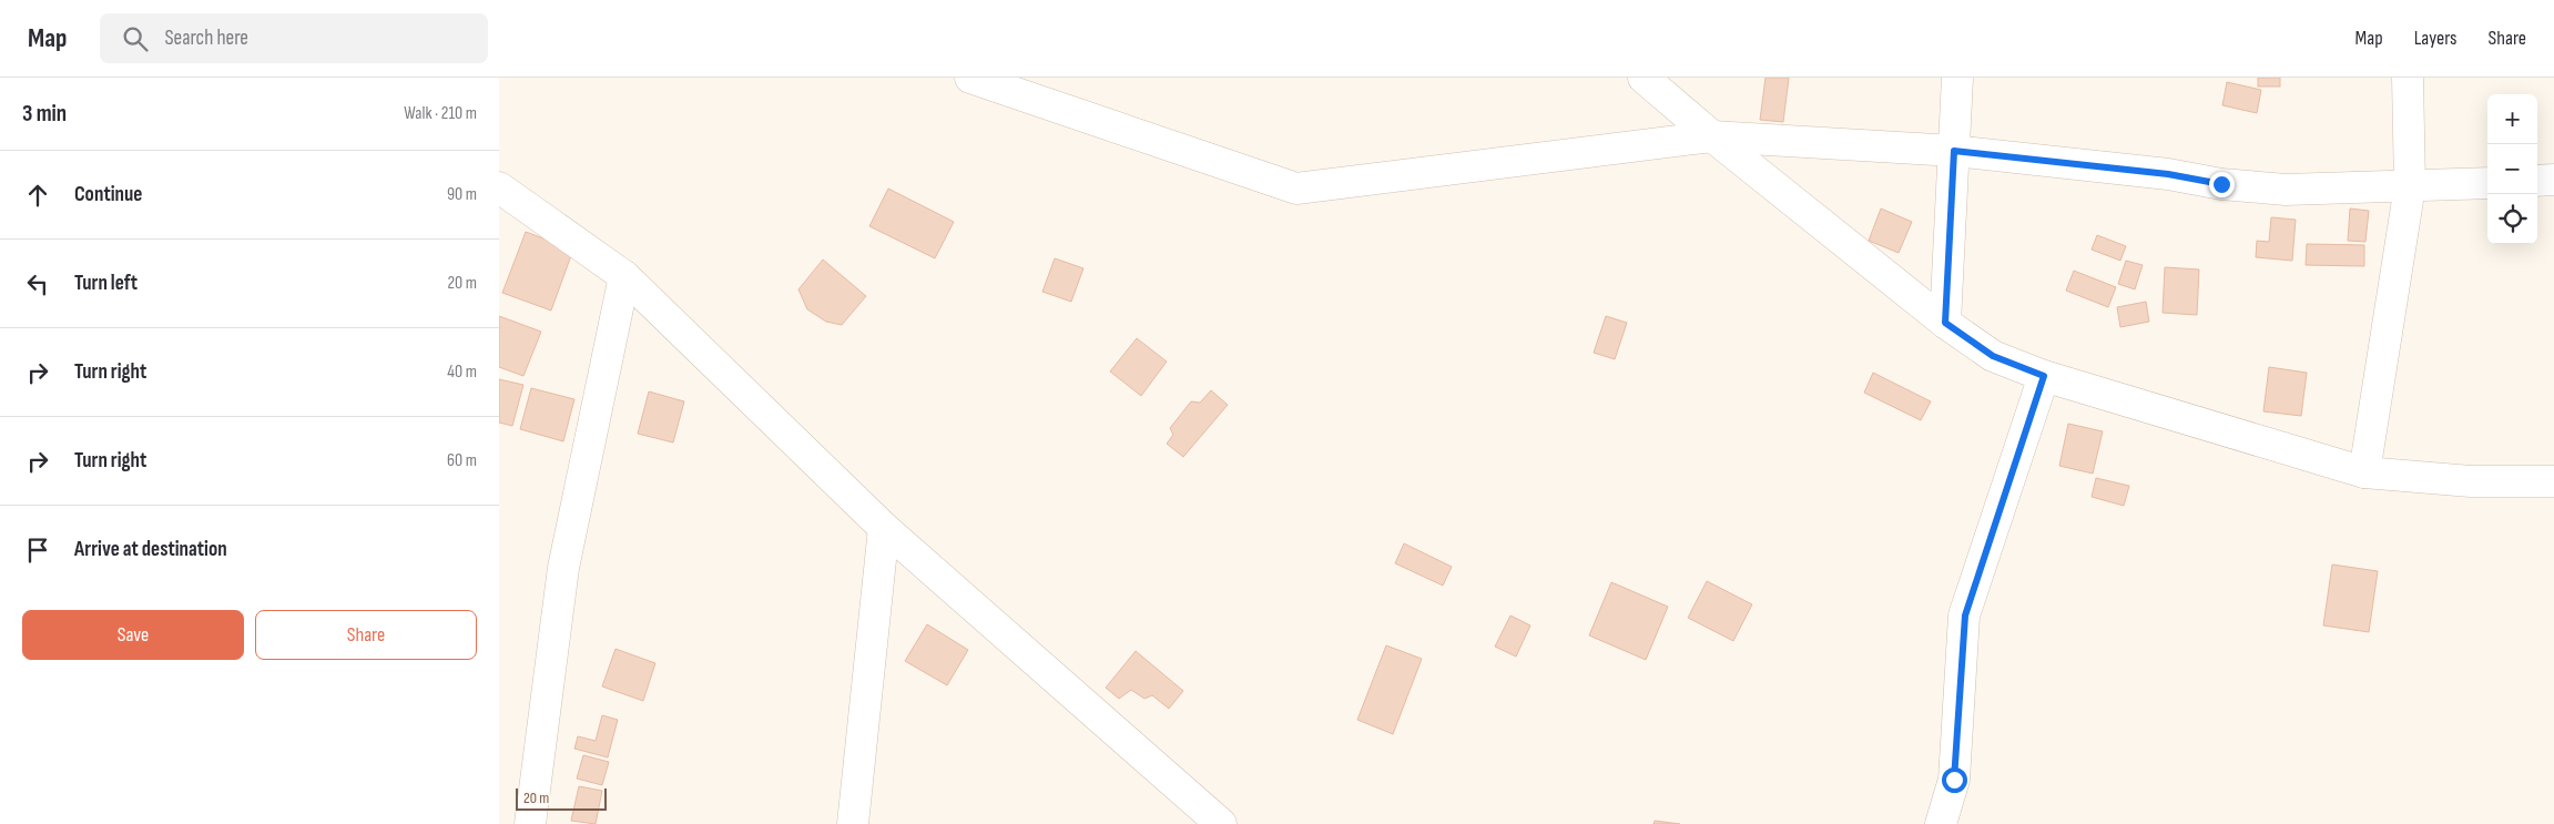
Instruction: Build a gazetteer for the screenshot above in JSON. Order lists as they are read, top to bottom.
{
  "scale_bar": "20 m",
  "page": {
    "header": "Map",
    "search": "Search here",
    "nav": ["Map", "Layers", "Share"],
    "heading": ["3 min", "Walk · 210 m"],
    "map_buttons": ["+", "−"],
    "list": [
      ["Continue", "90 m"],
      ["Turn left", "20 m"],
      ["Turn right", "40 m"],
      ["Turn right", "60 m"],
      "Arrive at destination"
    ],
    "buttons": ["Save", "Share"],
    "scale": "20 m"
  }
}
